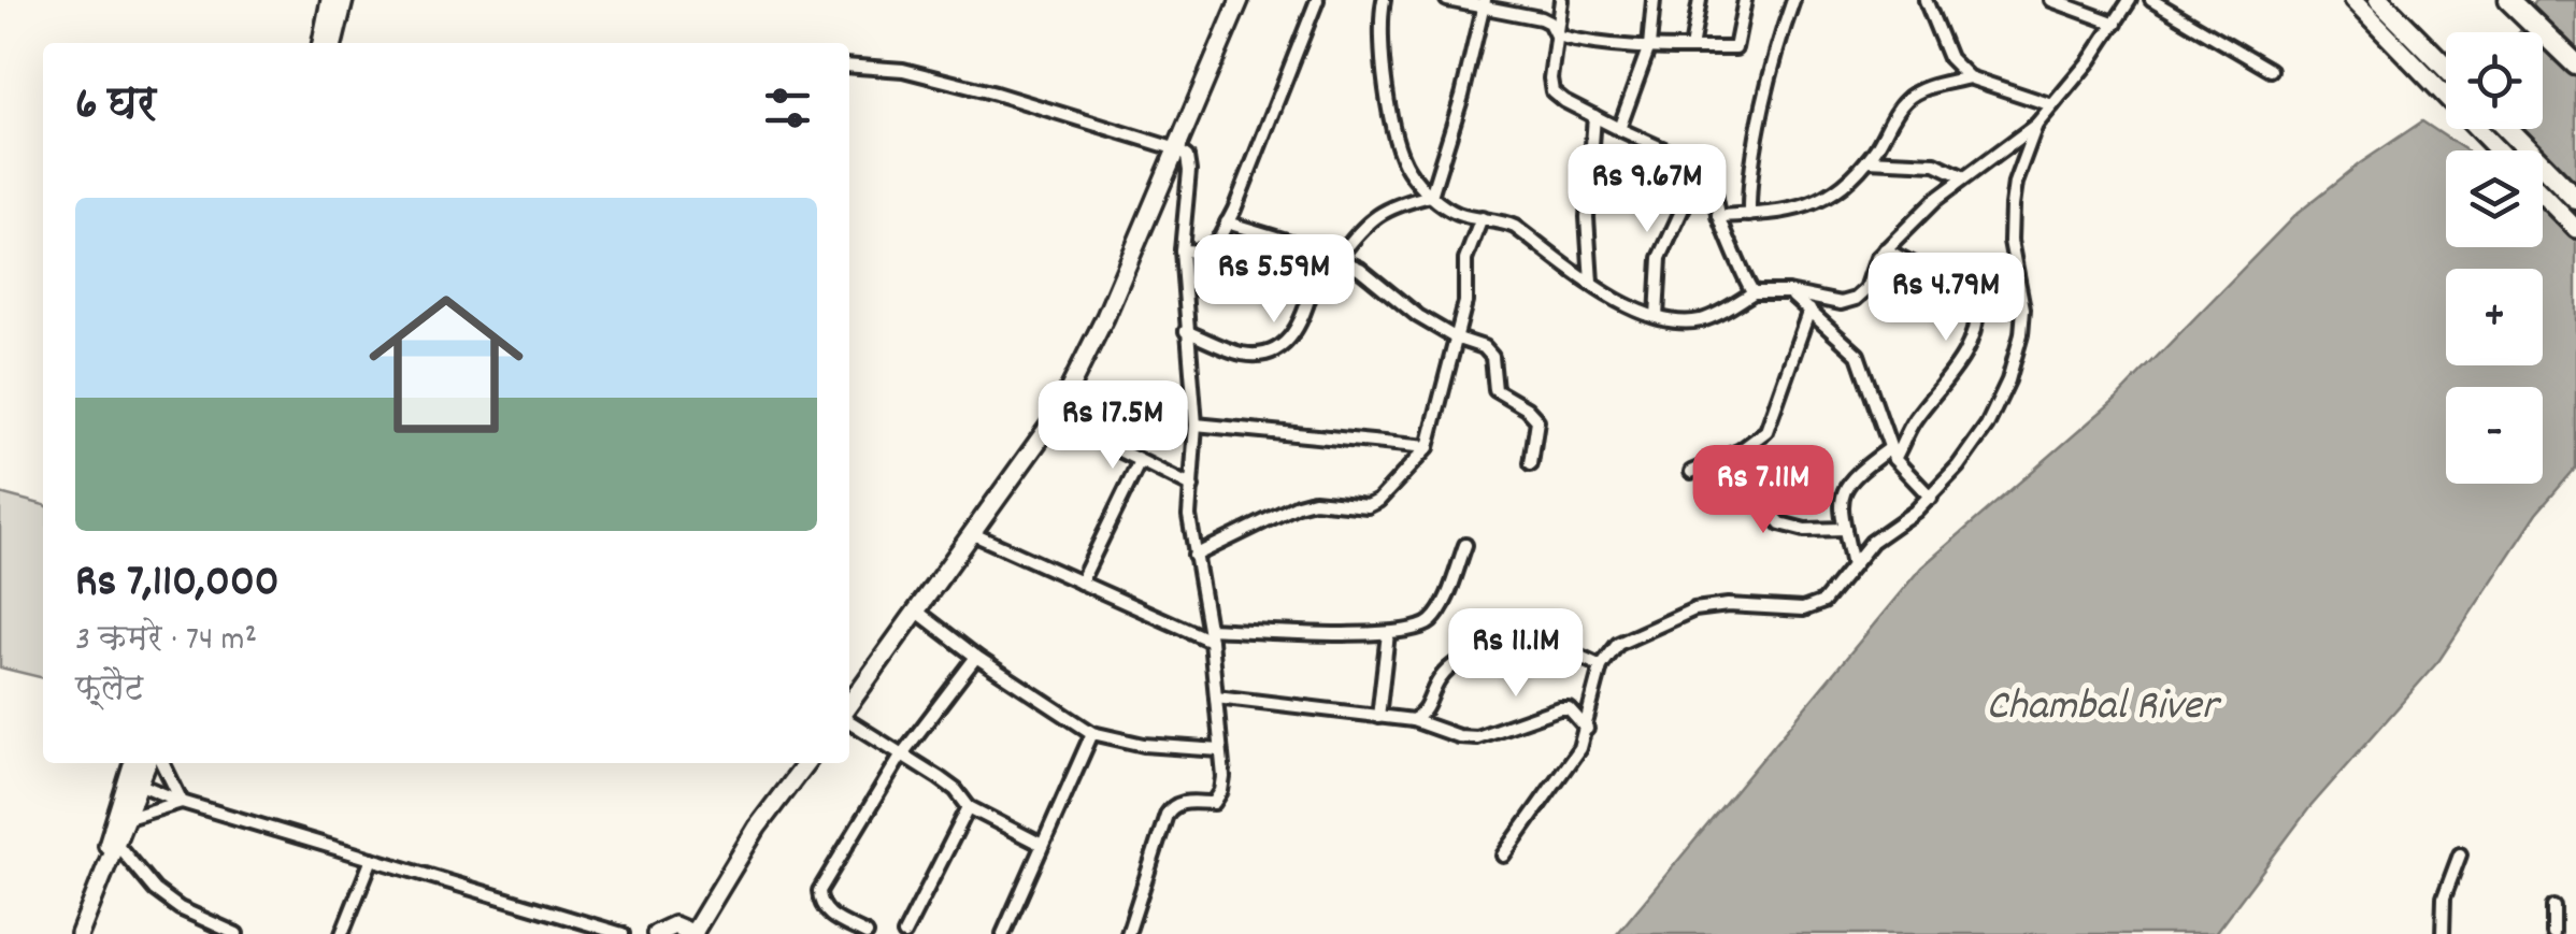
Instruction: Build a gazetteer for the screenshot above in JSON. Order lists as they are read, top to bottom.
{
  "water": ["Chambal River"],
  "page": {
    "map_buttons": ["+", "−"],
    "heading": "6 घर",
    "price": [
      "Rs 9.67M",
      "Rs 5.59M",
      "Rs 4.79M",
      "Rs 17.5M",
      "Rs 7.11M",
      "Rs 11.1M"
    ],
    "list": [
      {
        "name": "Rs 7,110,000",
        "note": "3 कमरे · 74 m² · फ़्लैट"
      }
    ]
  }
}
